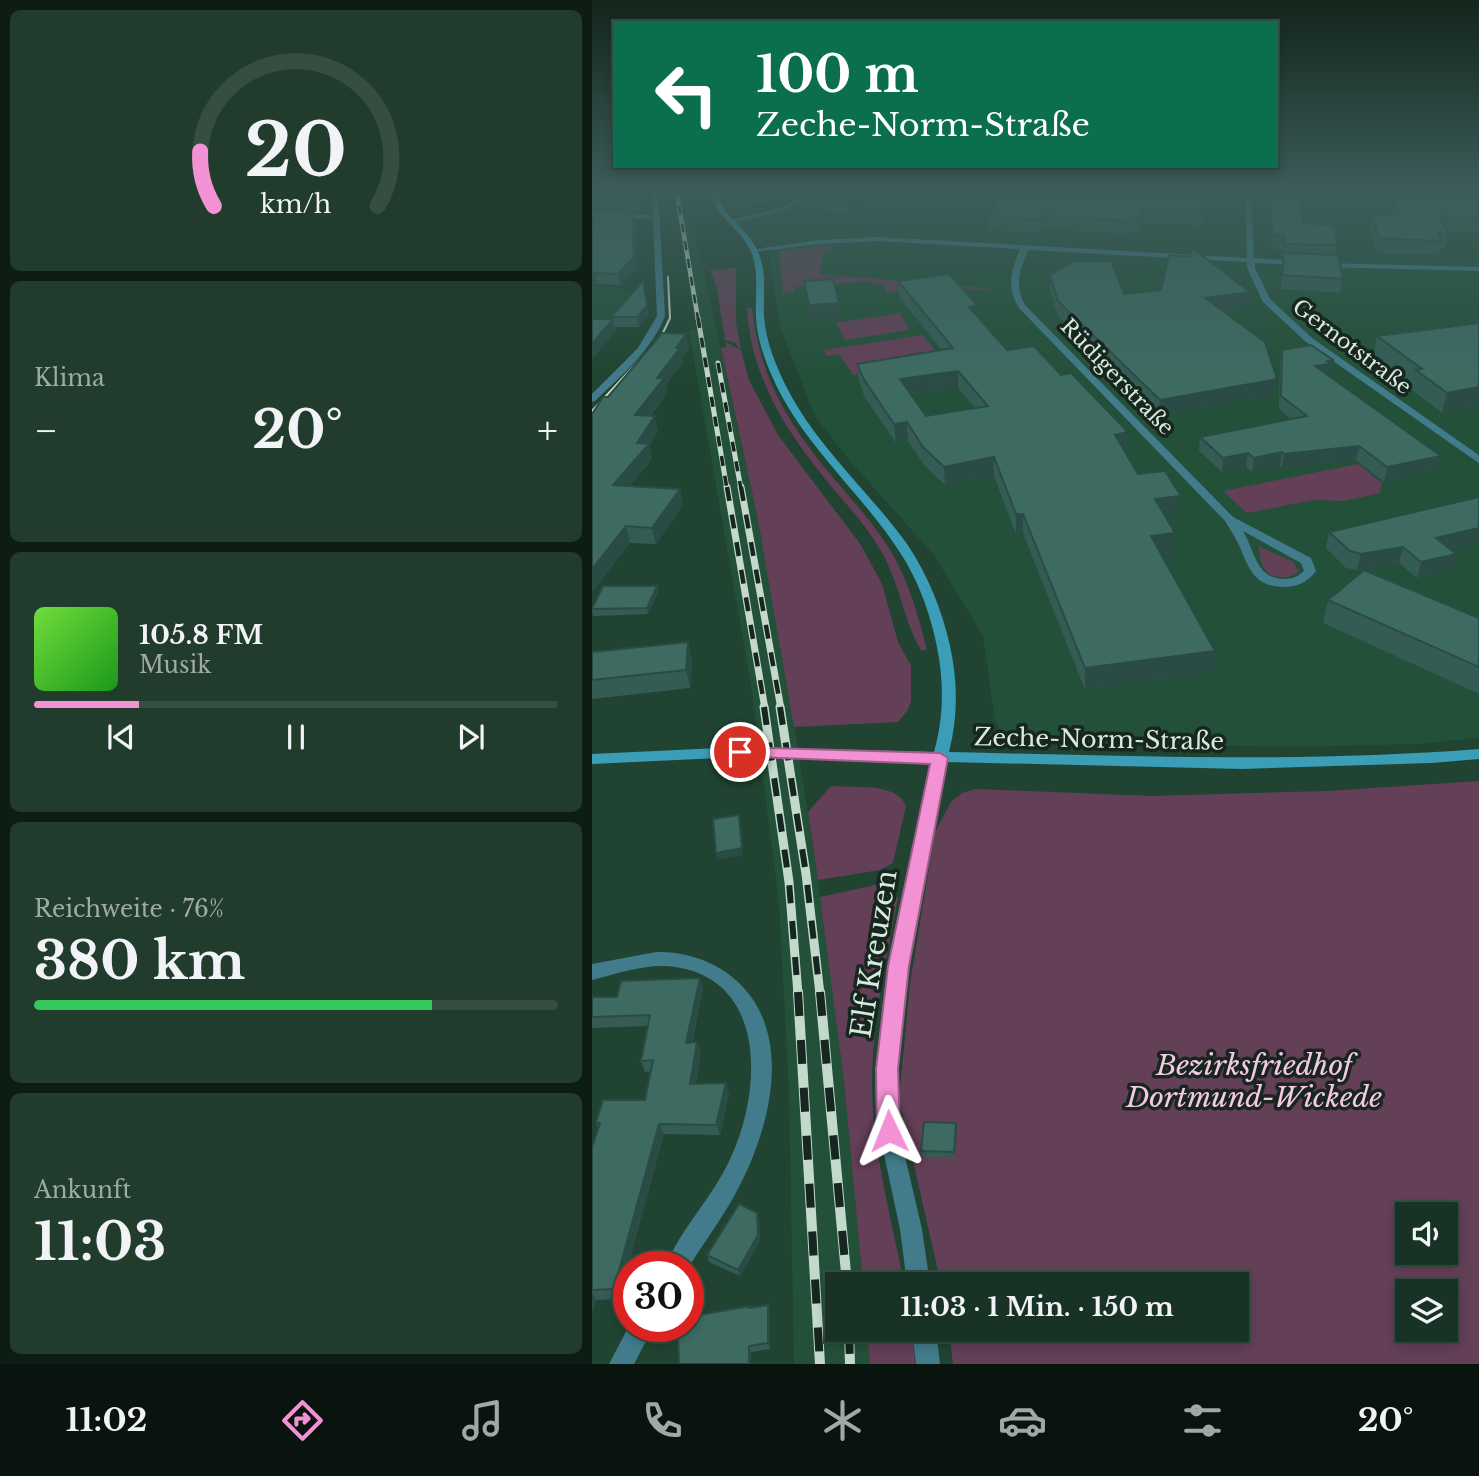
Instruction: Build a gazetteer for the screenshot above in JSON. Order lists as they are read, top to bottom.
{
  "streets": {
    "main road": ["Zeche-Norm-Straße"],
    "street": ["Gernotstraße", "Rüdigerstraße", "Elf Kreuzen"]
  },
  "crossings": [
    ["Zeche-Norm-Straße", "Elf Kreuzen"]
  ],
  "parks": ["Bezirksfriedhof Dortmund-Wickede"],
  "page": {
    "turn": ["100 m", "Zeche-Norm-Straße"],
    "tile": [
      "Klima",
      ["Reichweite · 76%", "380 km"],
      ["Ankunft", "11:03"]
    ],
    "heat": ["−", "20°", "+"],
    "song": ["105.8 FM", "Musik"],
    "limit": "30",
    "trip": "11:03 · 1 Min. · 150 m",
    "tabs": ["11:02", "20°"],
    "gauge": ["20", "km/h"]
  }
}
